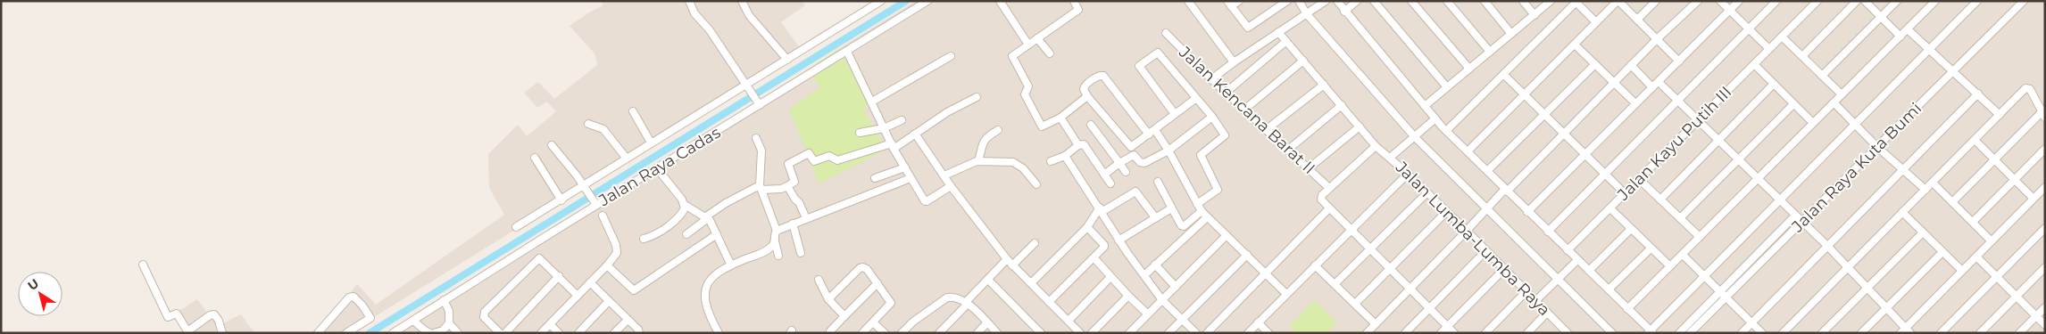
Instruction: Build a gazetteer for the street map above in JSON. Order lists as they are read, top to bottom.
{
  "streets": {
    "street": [
      "Jalan Kencana Barat II",
      "Jalan Kayu Putih III",
      "Jalan Raya Cadas",
      "Jalan Raya Kuta Bumi",
      "Jalan Lumba-Lumba Raya"
    ]
  },
  "north": "top left"
}
